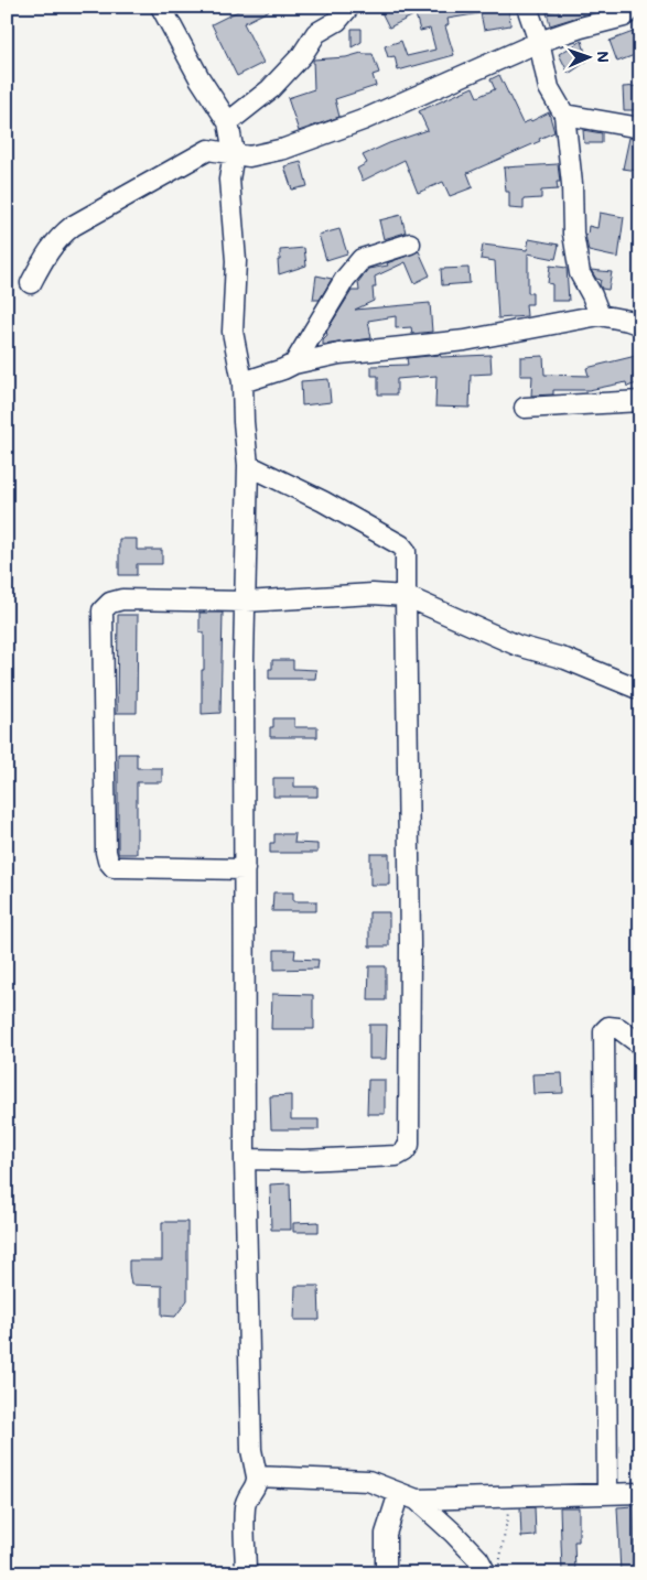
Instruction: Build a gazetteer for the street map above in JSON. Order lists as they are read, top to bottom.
{
  "north": "right"
}
